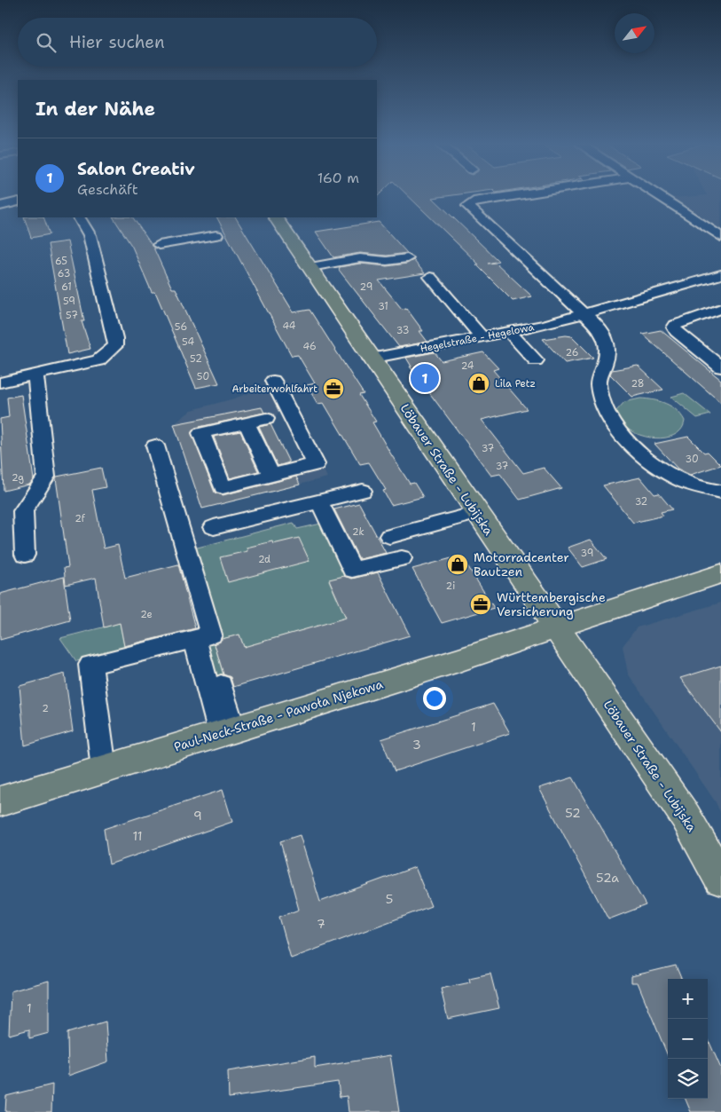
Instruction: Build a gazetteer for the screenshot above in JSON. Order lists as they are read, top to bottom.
{
  "streets": {
    "main road": ["Löbauer Straße - Lubijska", "Paul-Neck-Straße - Pawoła Njekowa"],
    "street": ["Hegelstraße - Hegelowa"]
  },
  "crossings": [
    ["Hegelstraße - Hegelowa", "Löbauer Straße - Lubijska"],
    ["Löbauer Straße - Lubijska", "Paul-Neck-Straße - Pawoła Njekowa"]
  ],
  "places": {
    "shop": ["Lila Petz", "Motorradcenter Bautzen"],
    "office": ["Arbeiterwohlfahrt", "Württembergische Versicherung"]
  },
  "house_numbers": [
    "65",
    "63",
    "61",
    "29",
    "59",
    "31",
    "57",
    "44",
    "56",
    "33",
    "54",
    "46",
    "26",
    "52",
    "24",
    "50",
    "28",
    "37",
    "30",
    "37",
    "2g",
    "32",
    "2f",
    "2k",
    "39",
    "2d",
    "2i",
    "2e",
    "2",
    "1",
    "3",
    "52",
    "9",
    "11",
    "52a",
    "5",
    "7",
    "1"
  ],
  "north": "top right",
  "page": {
    "search": "Hier suchen",
    "heading": "In der Nähe",
    "list": [
      {
        "mark": "1",
        "name": "Salon Creativ",
        "note": "Geschäft",
        "value": "160 m"
      }
    ],
    "pins": "1",
    "map_buttons": ["+", "−"]
  }
}
